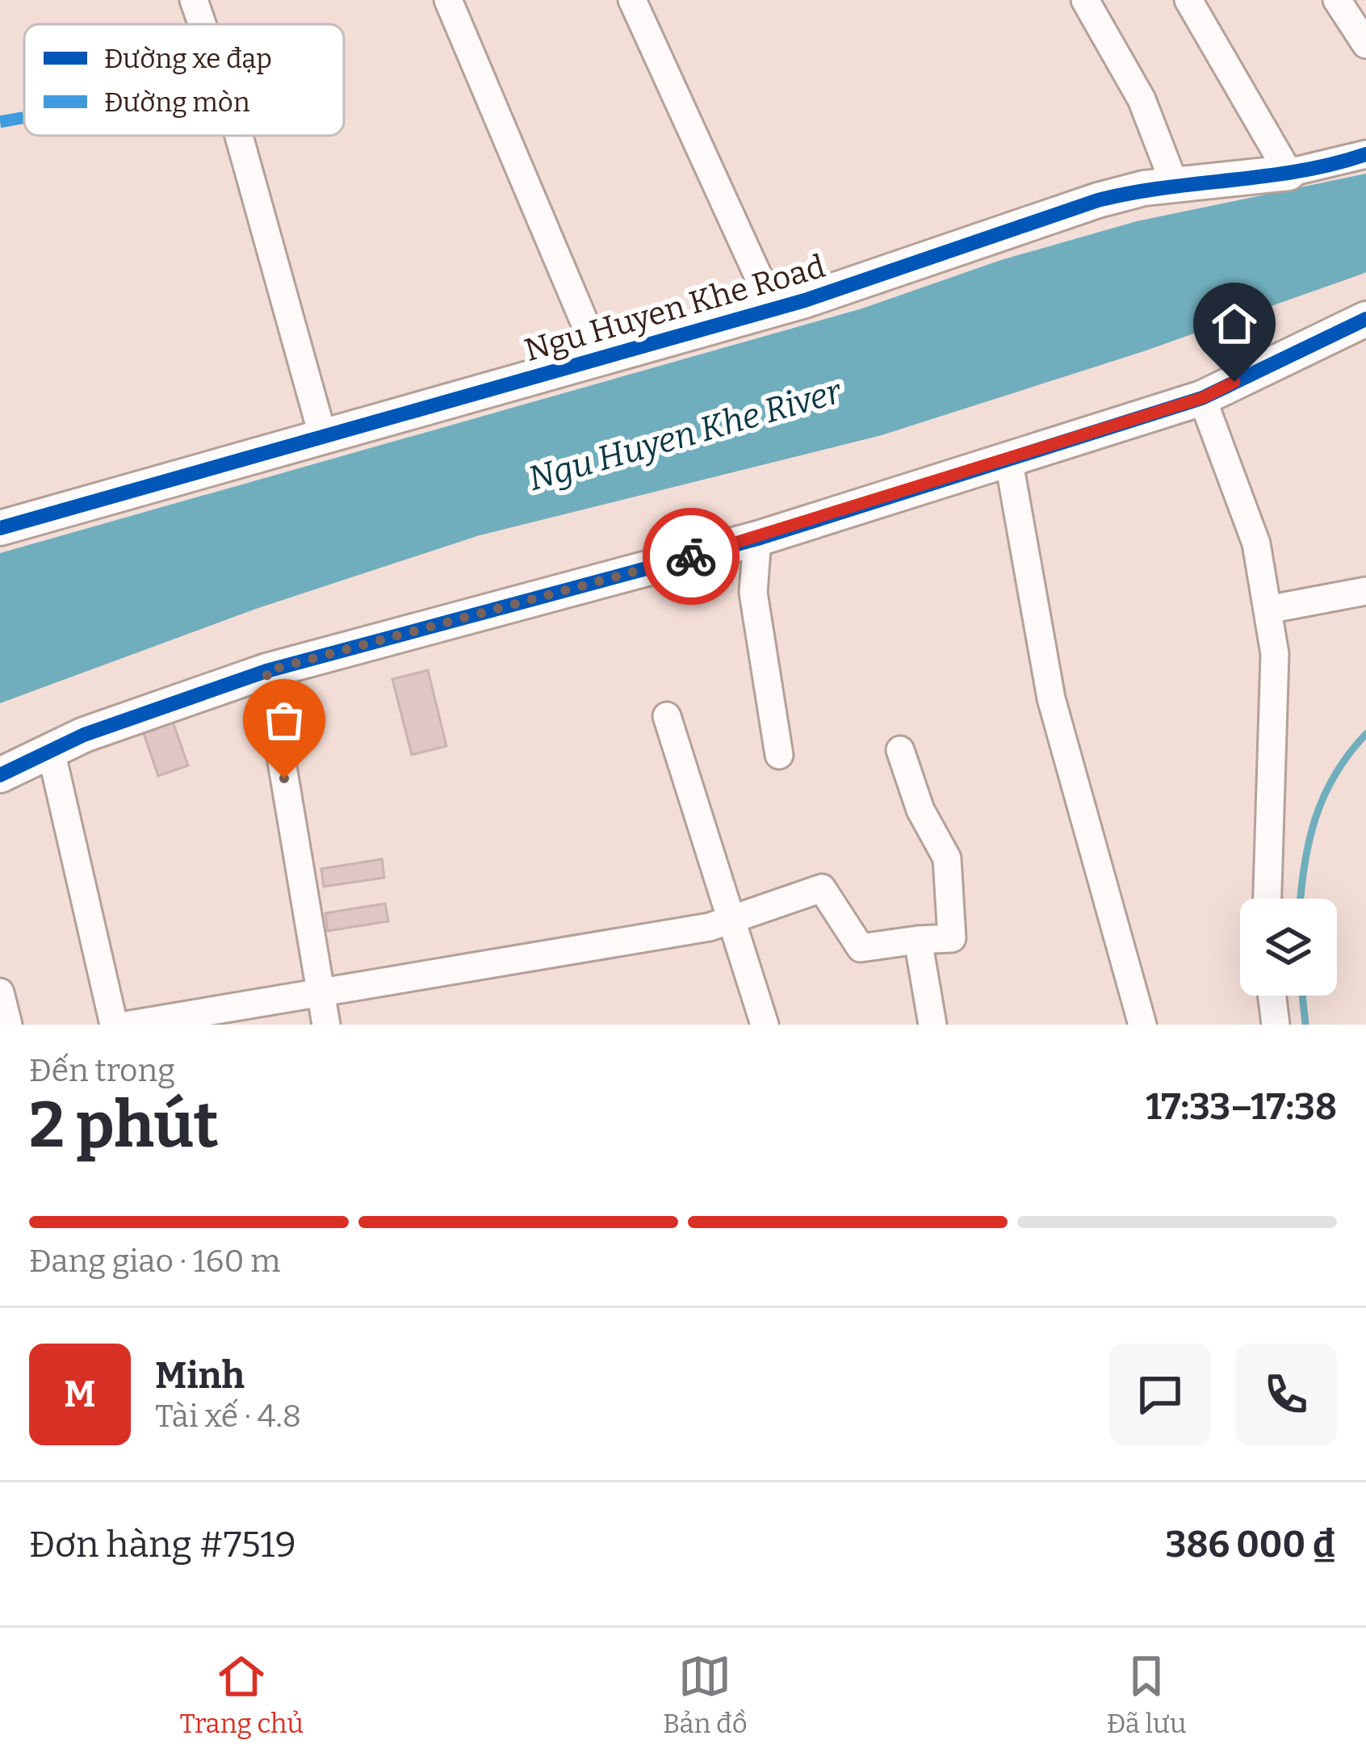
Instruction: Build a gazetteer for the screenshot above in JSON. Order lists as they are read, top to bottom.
{
  "streets": {
    "street": ["Ngu Huyen Khe Road"]
  },
  "water": ["Ngu Huyen Khe River"],
  "legend": ["Đường xe đạp", "Đường mòn"],
  "page": {
    "heading": ["2 phút", "Đến trong", "17:33–17:38"],
    "panel": [
      "Minh",
      "Tài xế · 4.8",
      "Đơn hàng #7519",
      "386 000 ₫"
    ],
    "bar": "Đang giao · 160 m",
    "round": "M",
    "tabs": ["Trang chủ", "Bản đồ", "Đã lưu"]
  }
}
